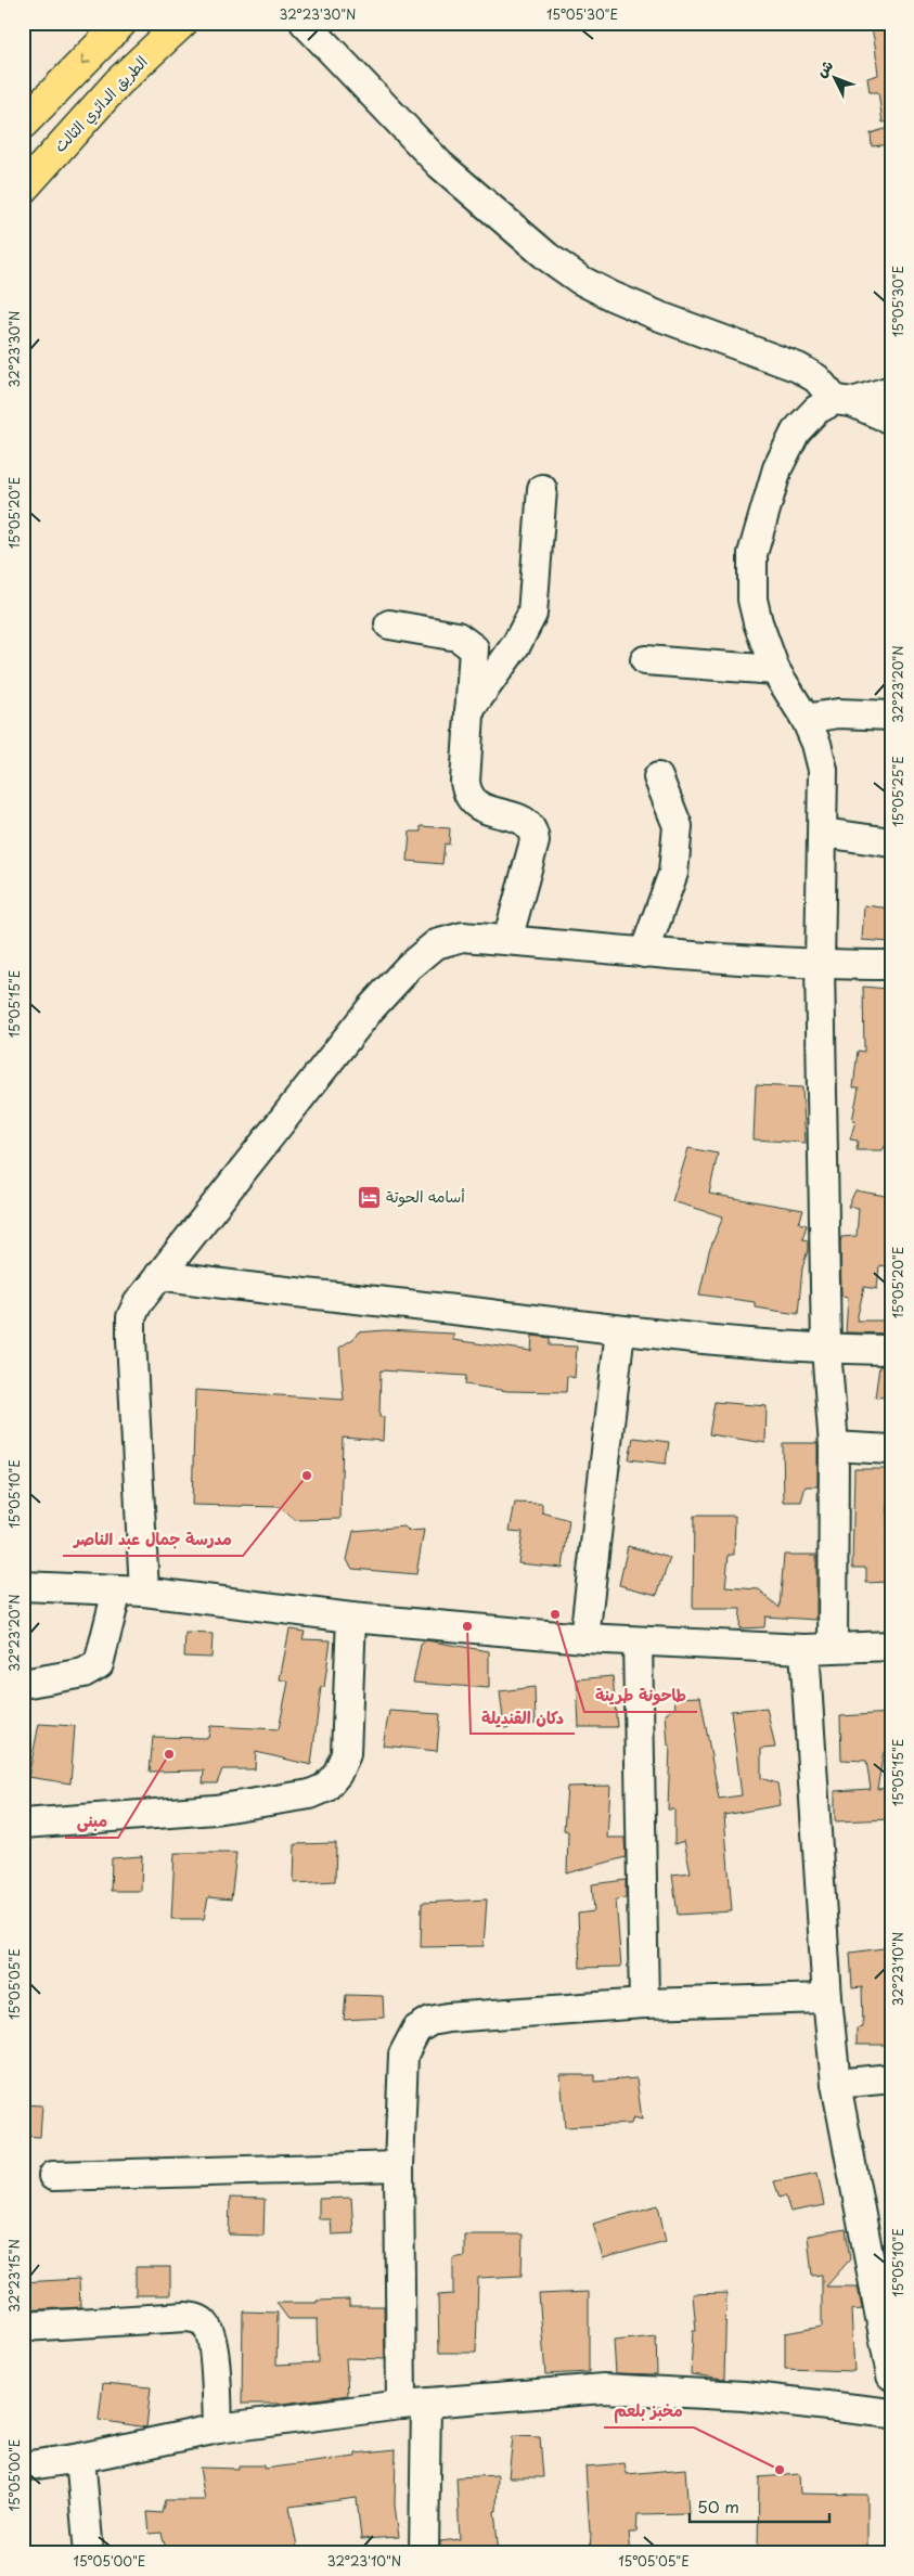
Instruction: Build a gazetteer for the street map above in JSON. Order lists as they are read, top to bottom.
{
  "streets": {
    "main road": ["الطريق الدائري الثالث"]
  },
  "places": {
    "hotel": ["أسامه الحوتة"],
    "other": [
      "مدرسة جمال عبد الناصر",
      "طاحونة طرينة",
      "دكان القنديلة",
      "مبنى",
      "مخبز بلعم"
    ]
  },
  "scale_bar": "50 m",
  "north": "top left",
  "coordinates": [
    "32°23'30\"N",
    "15°05'30\"E",
    "15°05'20\"E",
    "32°23'20\"N",
    "15°05'25\"E",
    "15°05'15\"E",
    "15°05'10\"E",
    "32°23'10\"N",
    "15°05'05\"E",
    "32°23'15\"N",
    "15°05'00\"E"
  ]
}
